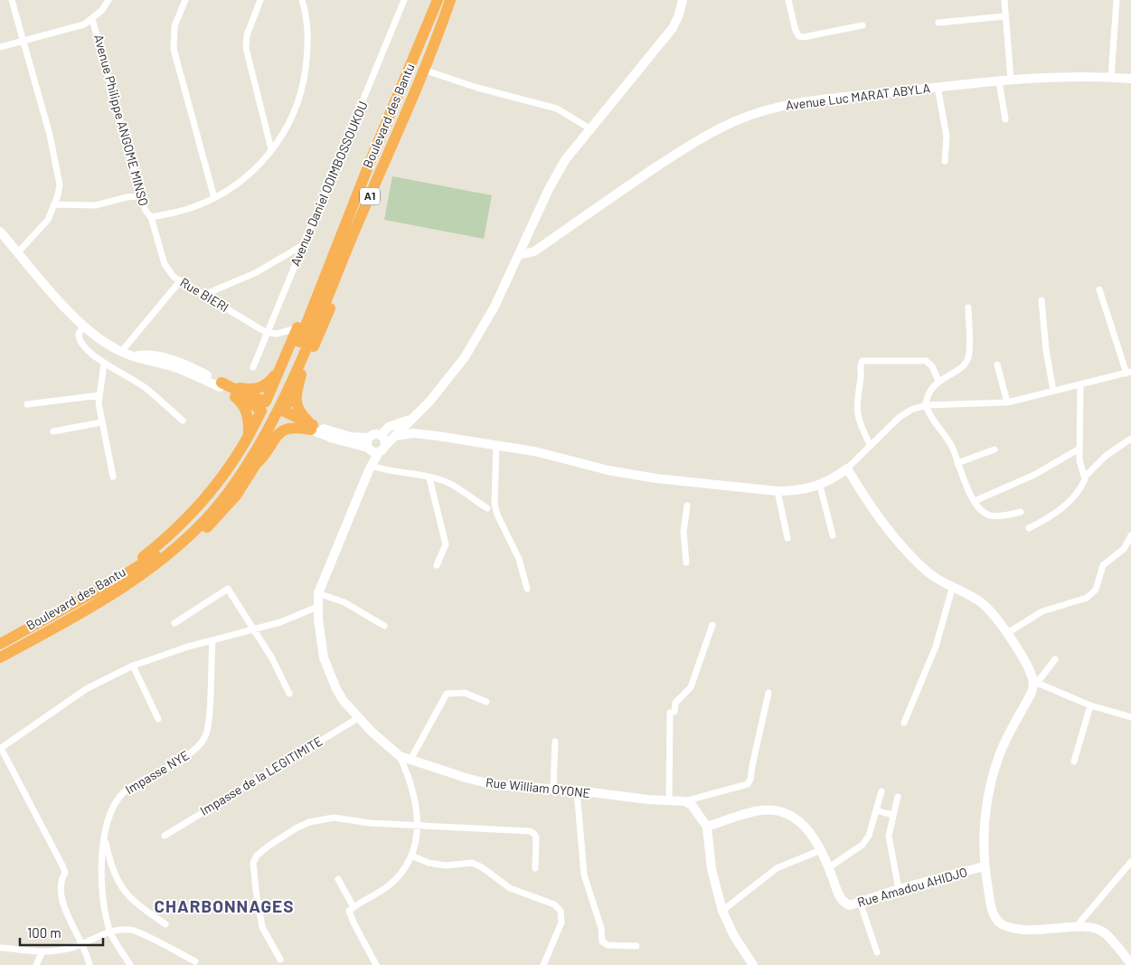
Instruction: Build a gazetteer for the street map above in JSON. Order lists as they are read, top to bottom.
{
  "streets": {
    "highway": ["Boulevard des Bantu", "A1"],
    "street": [
      "Avenue Luc MARAT ABYLA",
      "Avenue Philippe ANGOME MINSO",
      "Avenue Daniel ODIMBOSSOUKOU",
      "Rue BIERI",
      "Impasse NYE",
      "Impasse de la LEGITIMITE",
      "Rue William OYONE",
      "Rue Amadou AHIDJO"
    ]
  },
  "crossings": [
    ["Avenue Luc MARAT ABYLA", "Rue William OYONE"],
    ["Avenue Philippe ANGOME MINSO", "Rue BIERI"],
    ["Avenue Daniel ODIMBOSSOUKOU", "Rue BIERI"],
    ["Impasse de la LEGITIMITE", "Rue William OYONE"]
  ],
  "districts": ["CHARBONNAGES"],
  "scale_bar": "100 m"
}
